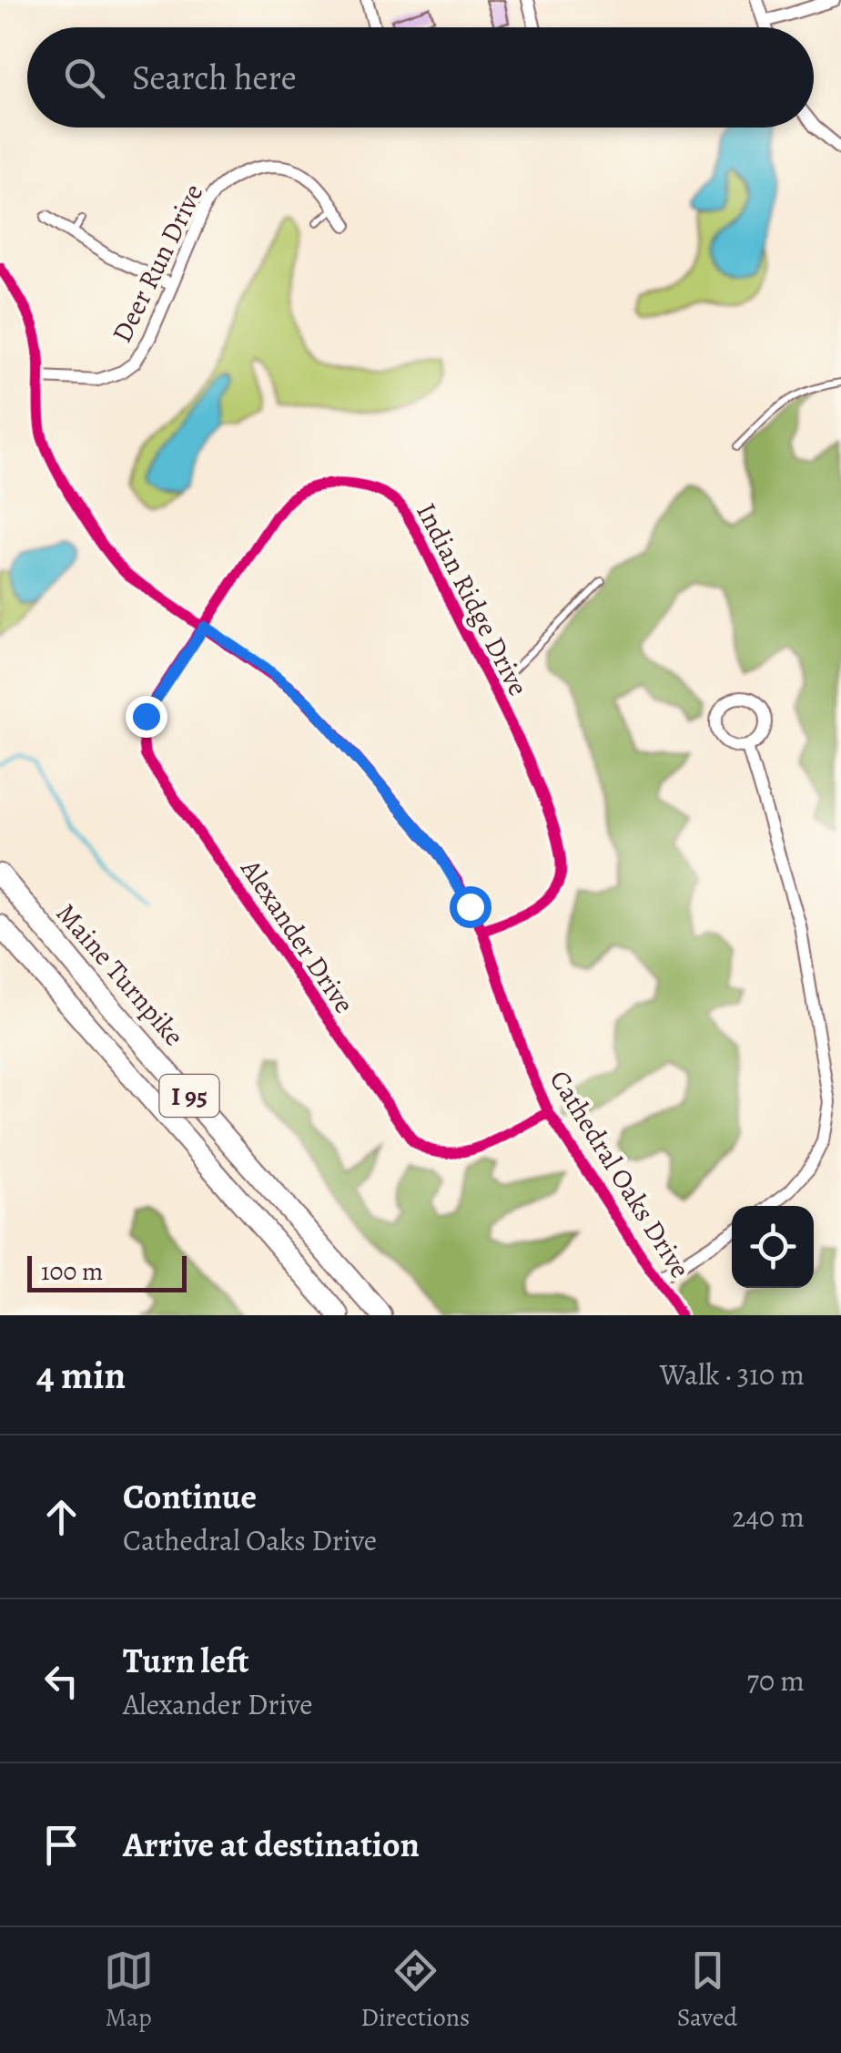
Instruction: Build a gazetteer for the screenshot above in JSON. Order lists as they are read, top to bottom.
{
  "streets": {
    "highway": ["Maine Turnpike", "I 95"],
    "street": [
      "Deer Run Drive",
      "Indian Ridge Drive",
      "Alexander Drive",
      "Cathedral Oaks Drive"
    ]
  },
  "crossings": [
    ["Deer Run Drive", "Cathedral Oaks Drive"],
    ["Indian Ridge Drive", "Alexander Drive"],
    ["Indian Ridge Drive", "Cathedral Oaks Drive"],
    ["Alexander Drive", "Cathedral Oaks Drive"]
  ],
  "scale_bar": "100 m",
  "page": {
    "search": "Search here",
    "scale": "100 m",
    "heading": ["4 min", "Walk · 310 m"],
    "list": [
      ["Continue", "Cathedral Oaks Drive", "240 m"],
      ["Turn left", "Alexander Drive", "70 m"],
      "Arrive at destination"
    ],
    "nav": ["Map", "Directions", "Saved"]
  }
}
